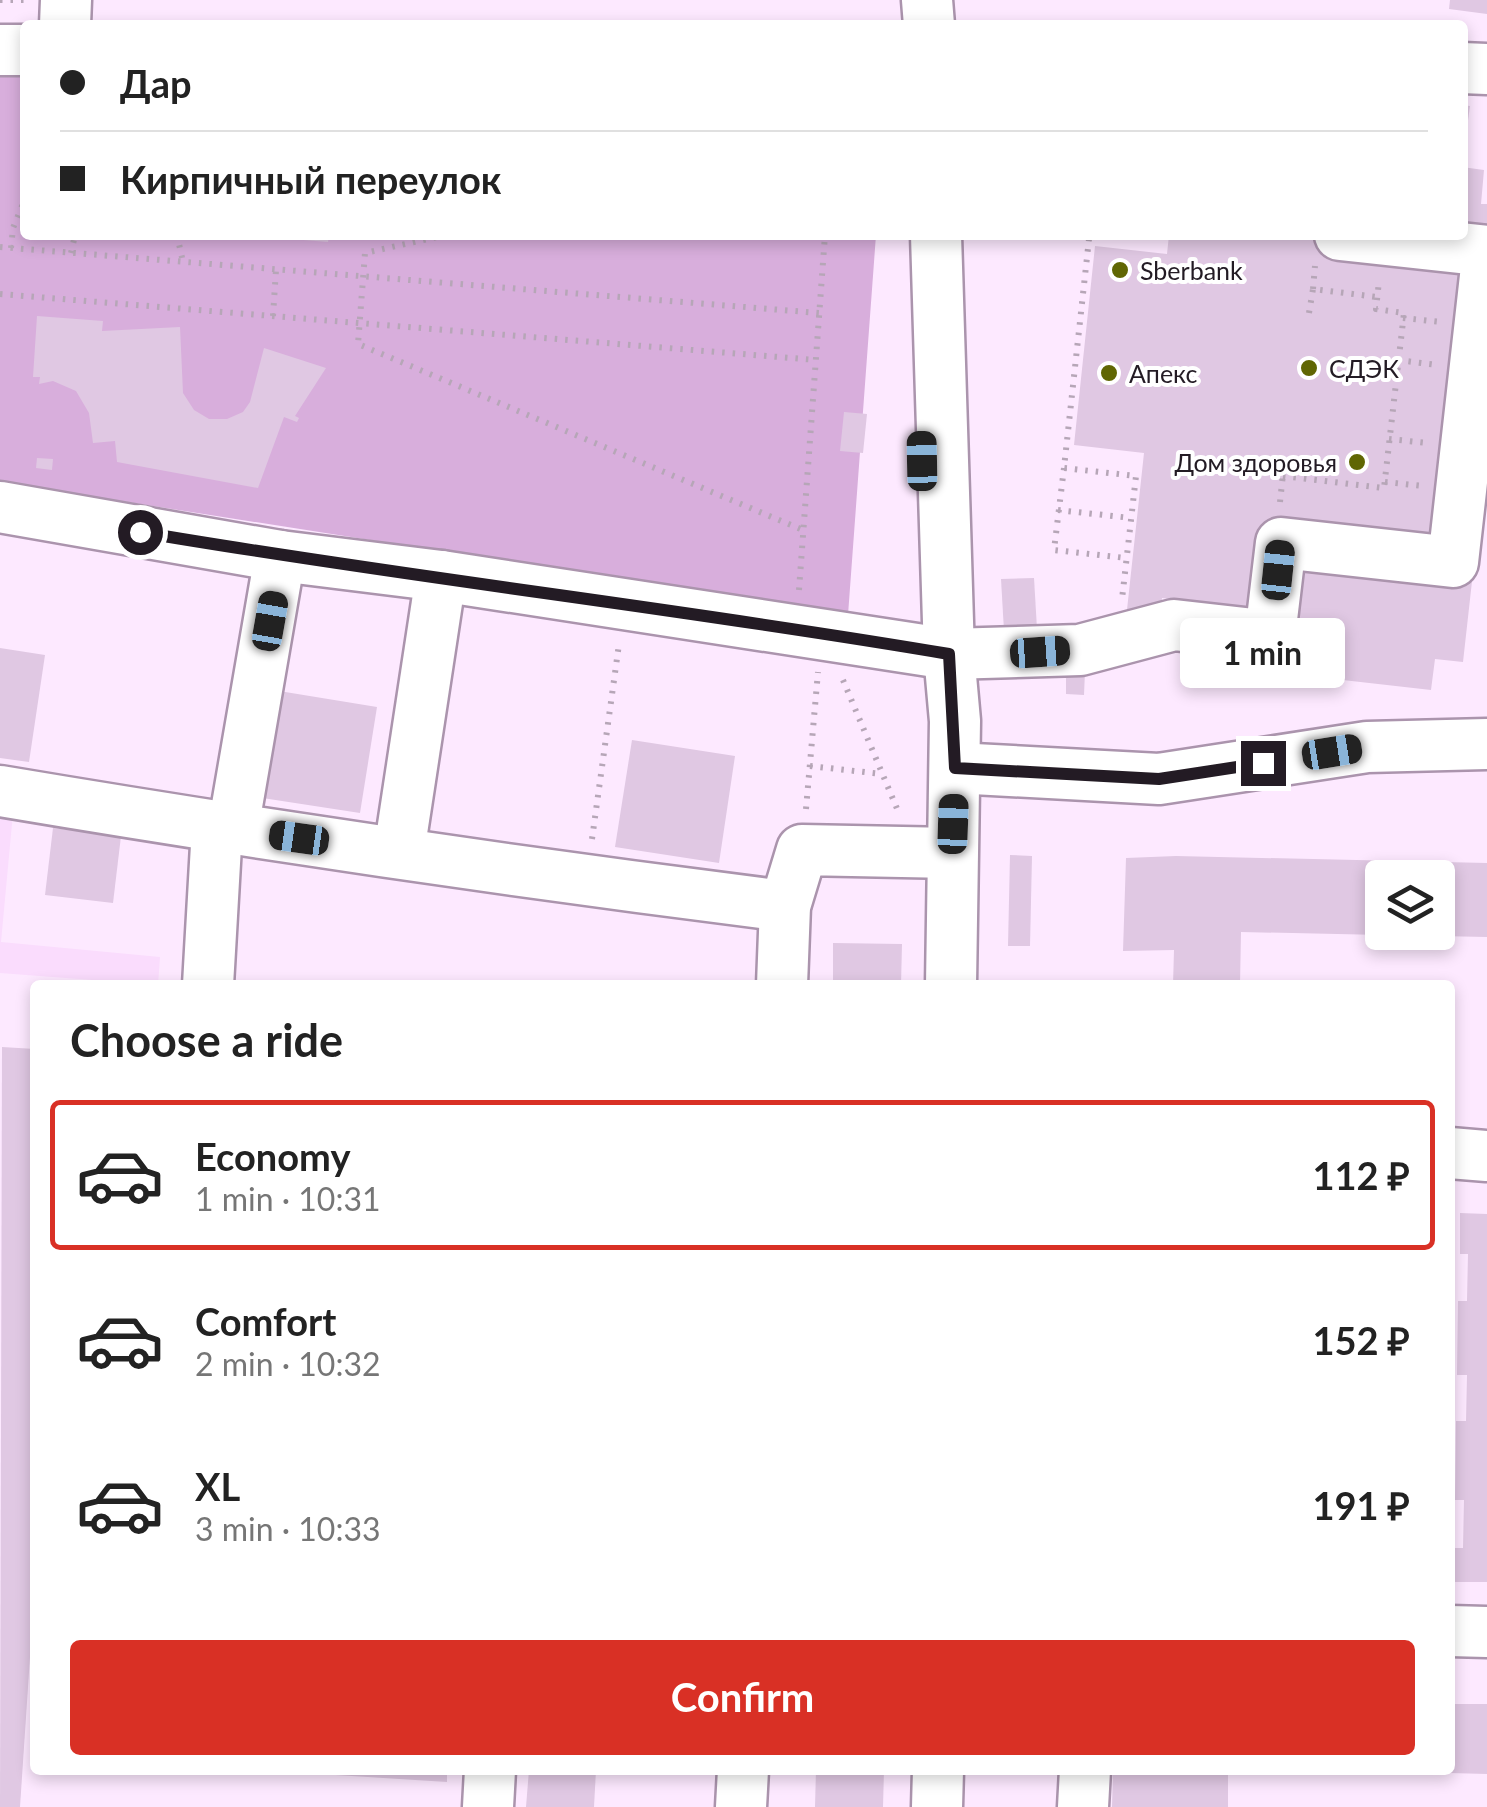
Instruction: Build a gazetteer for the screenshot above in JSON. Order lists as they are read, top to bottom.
{
  "places": [
    "Sberbank",
    "СДЭК",
    "Апекс",
    "Дом здоровья"
  ],
  "page": {
    "banner": ["Дар", "Кирпичный переулок"],
    "bubble": "1 min",
    "heading": "Choose a ride",
    "list": [
      {
        "name": "Economy",
        "note": "1 min · 10:31",
        "value": "112 ₽"
      },
      {
        "name": "Comfort",
        "note": "2 min · 10:32",
        "value": "152 ₽"
      },
      {
        "name": "XL",
        "note": "3 min · 10:33",
        "value": "191 ₽"
      }
    ],
    "buttons": "Confirm"
  }
}
